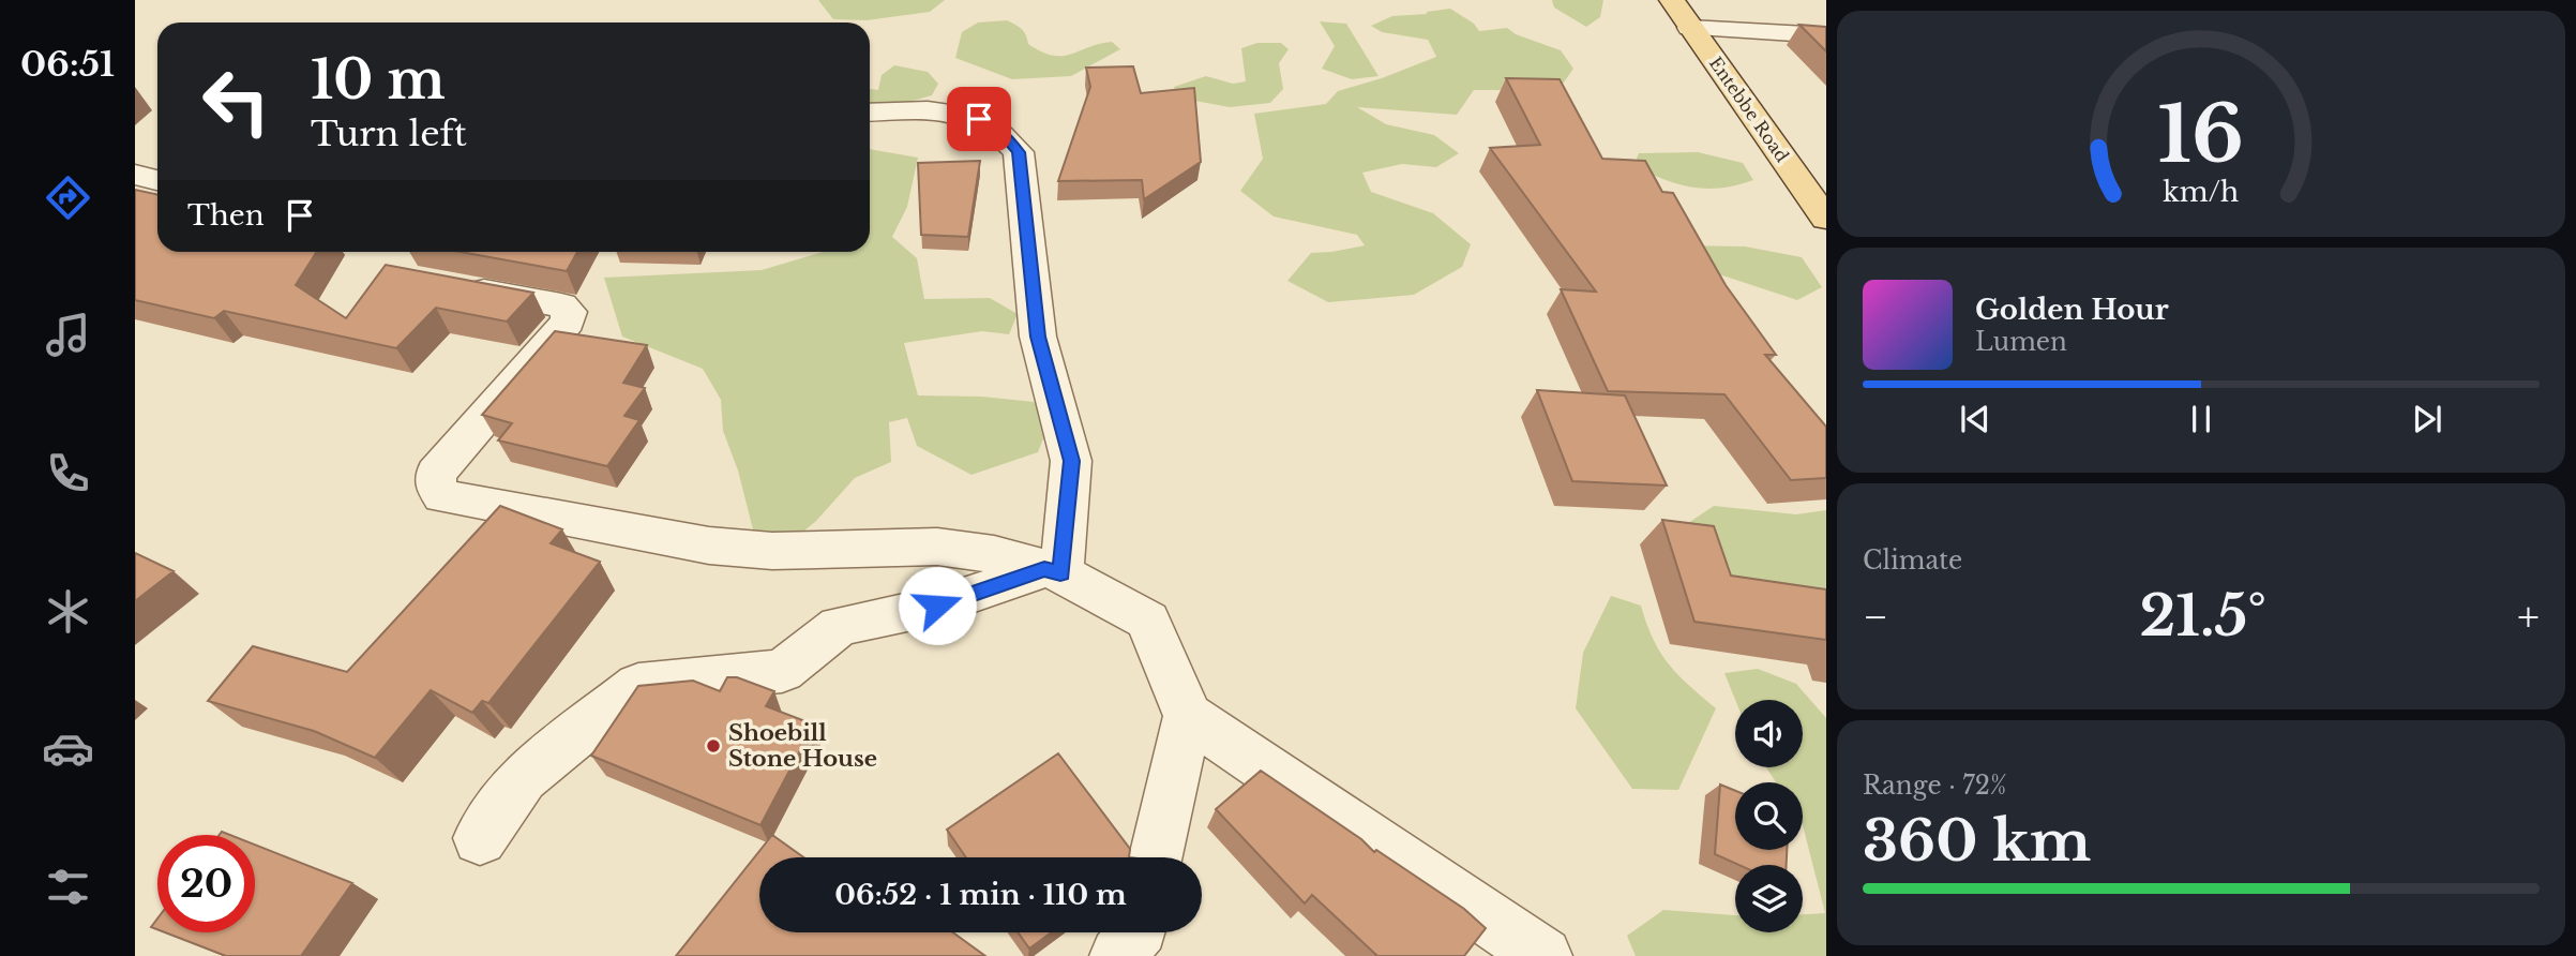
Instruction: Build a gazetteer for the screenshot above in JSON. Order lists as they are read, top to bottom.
{
  "streets": {
    "main road": ["Entebbe Road"]
  },
  "places": ["Shoebill Stone House"],
  "page": {
    "tabs": "06:51",
    "turn": ["10 m", "Turn left"],
    "then": "Then",
    "song": ["Golden Hour", "Lumen"],
    "tile": [
      "Climate",
      ["Range · 72%", "360 km"]
    ],
    "heat": ["−", "21.5°", "+"],
    "limit": "20",
    "trip": "06:52 · 1 min · 110 m",
    "gauge": ["16", "km/h"]
  }
}
